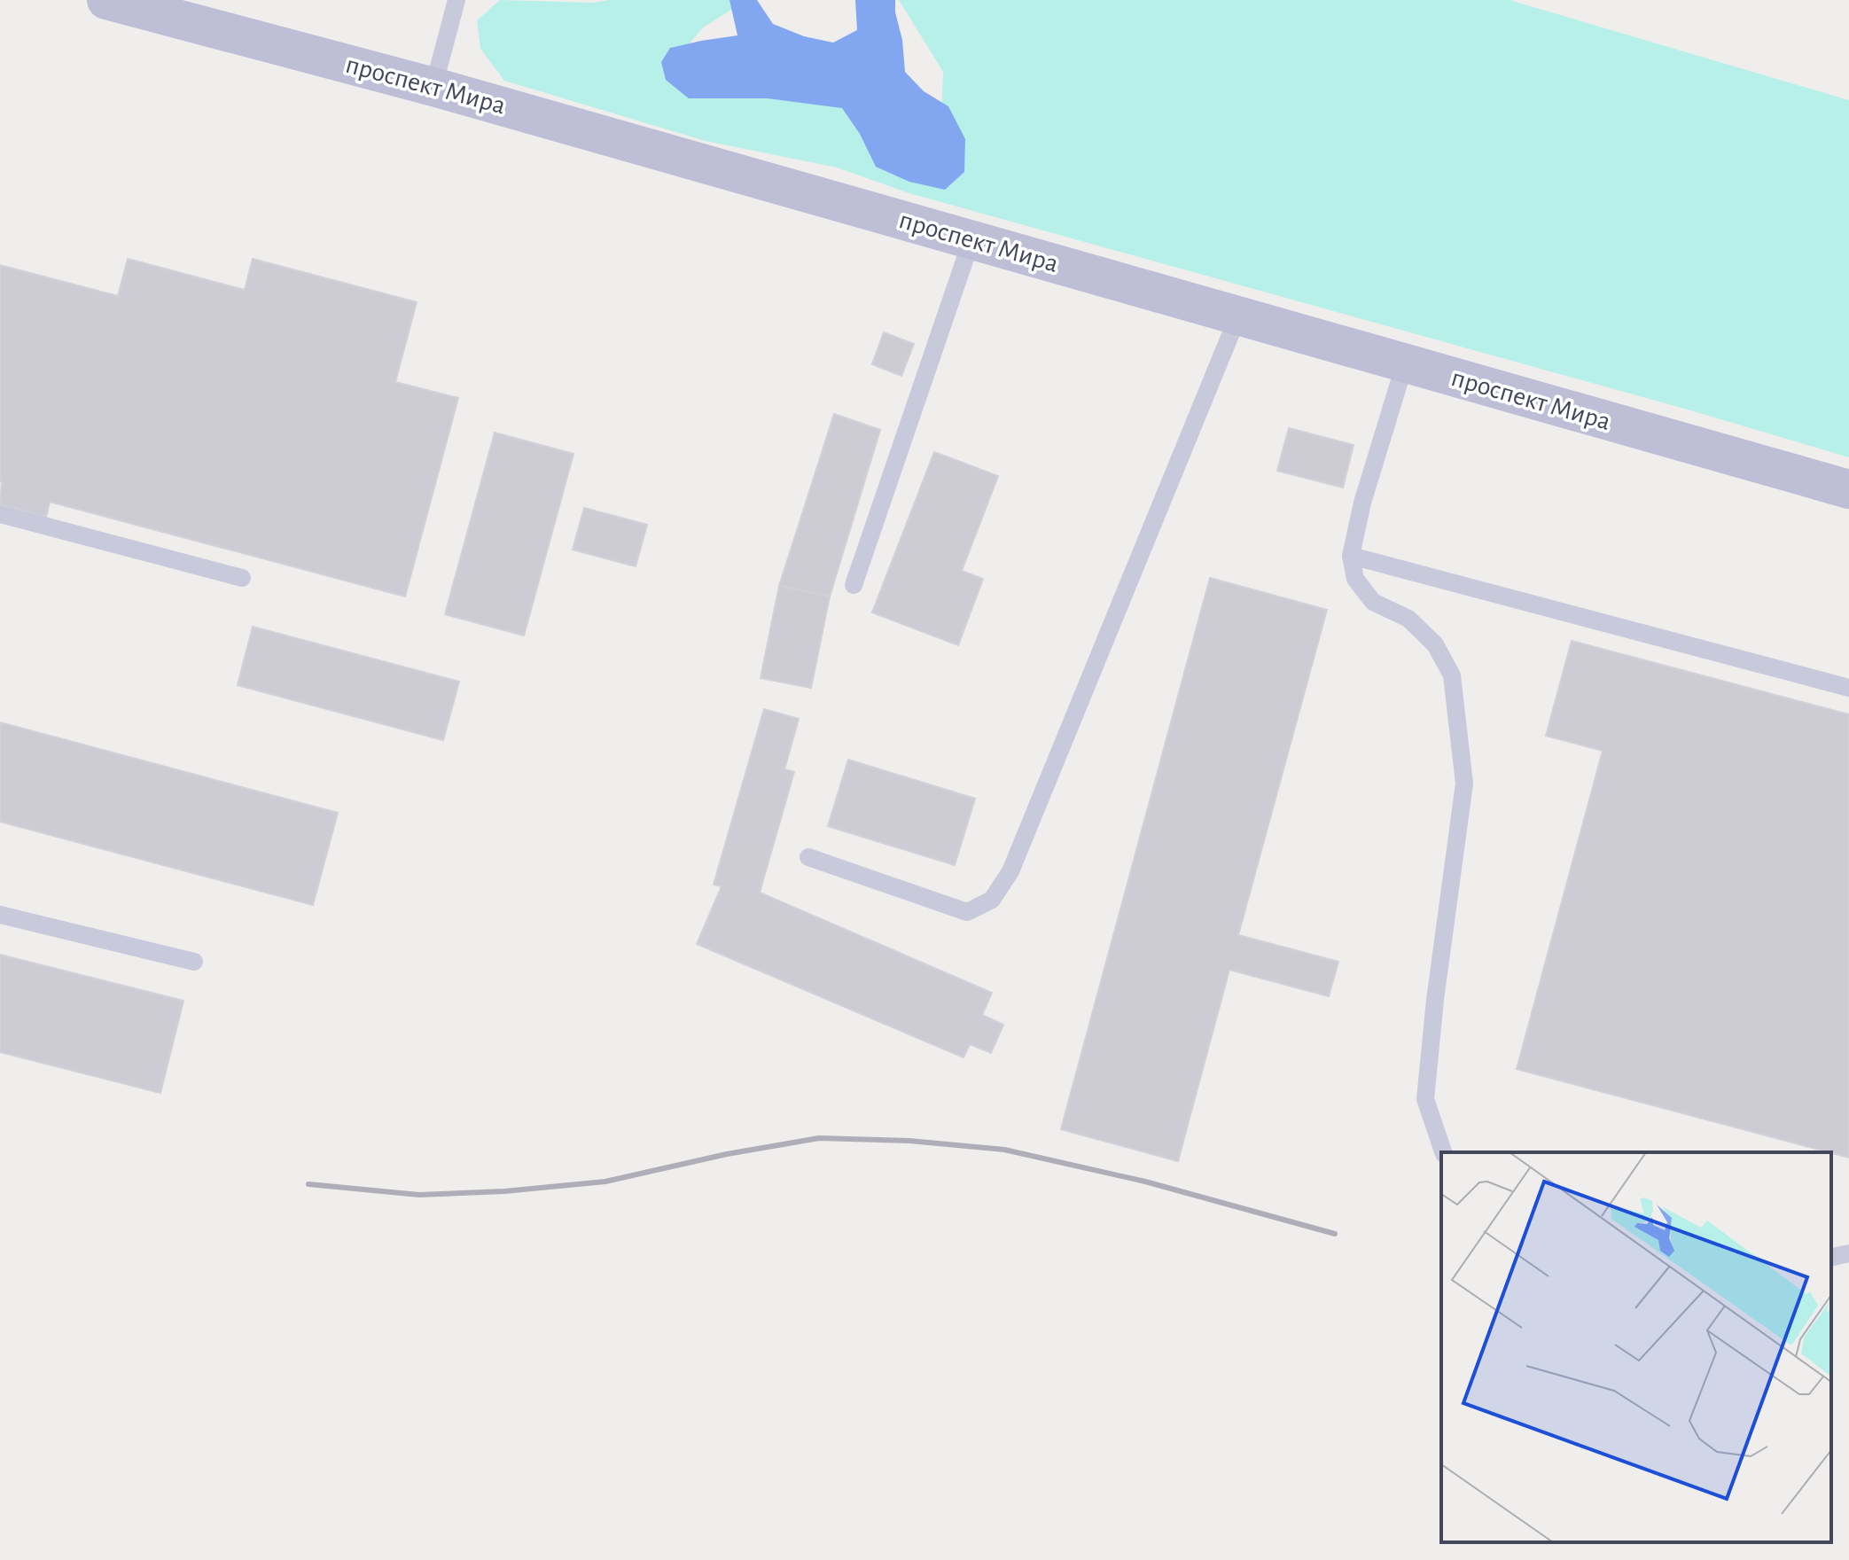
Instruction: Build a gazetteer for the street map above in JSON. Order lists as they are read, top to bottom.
{
  "streets": {
    "street": ["проспект Мира"]
  }
}
